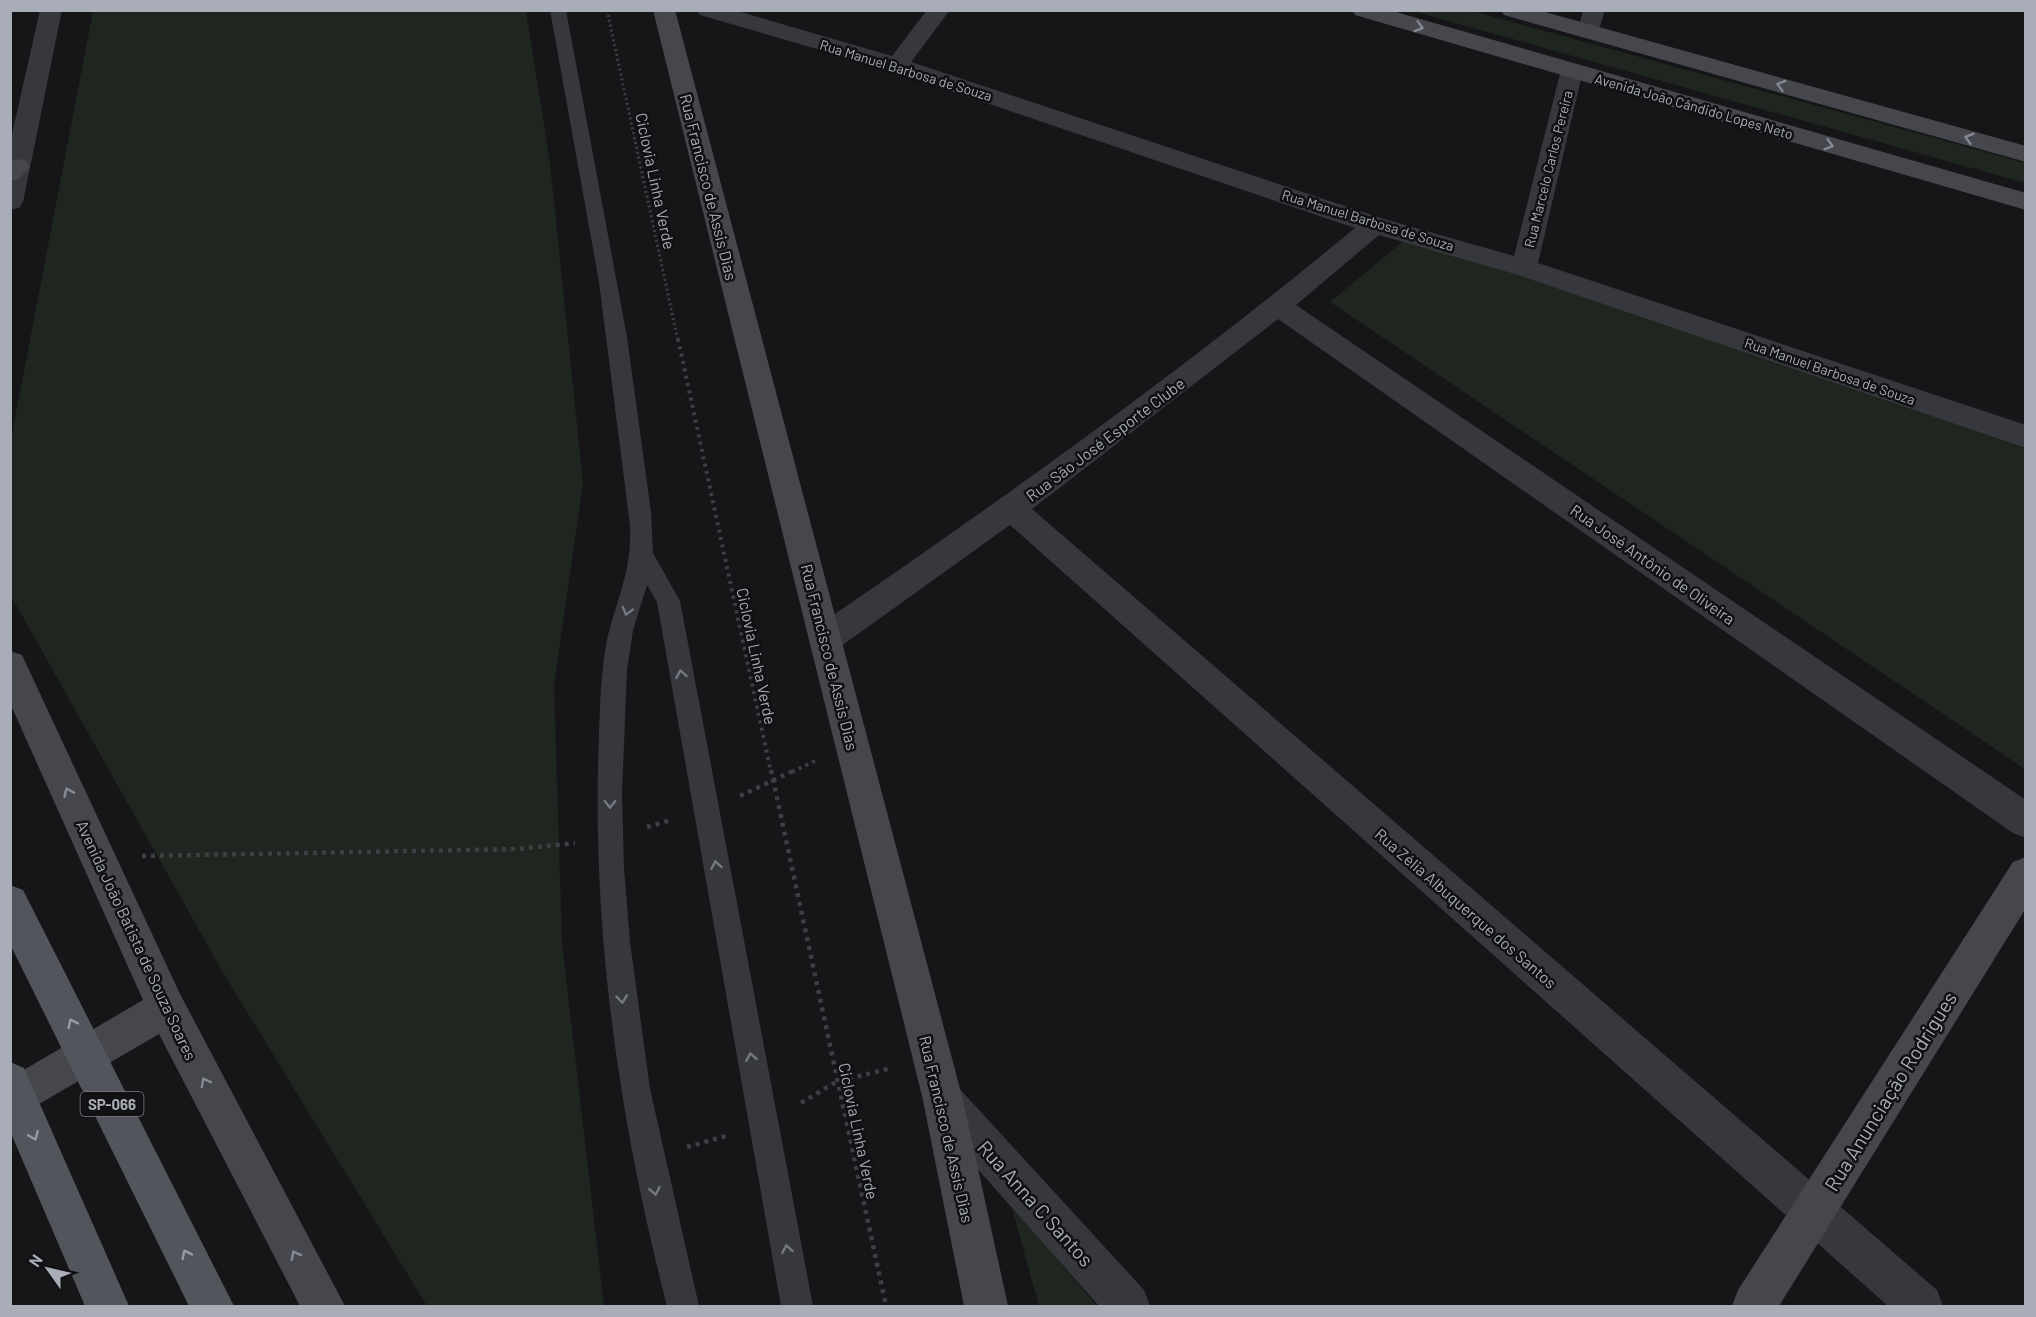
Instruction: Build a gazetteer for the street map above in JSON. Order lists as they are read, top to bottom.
{
  "streets": {
    "main road": ["SP-066"],
    "street": [
      "Rua Manuel Barbosa de Souza",
      "Avenida João Cândido Lopes Neto",
      "Rua Marcelo Carlos Pereira",
      "Rua Francisco de Assis Dias",
      "Rua São José Esporte Clube",
      "Rua José Antônio de Oliveira",
      "Rua Zélia Albuquerque dos Santos",
      "Avenida João Batista de Souza Soares",
      "Rua Anunciação Rodrigues",
      "Rua Anna C Santos"
    ],
    "path": ["Ciclovia Linha Verde"]
  },
  "crossings": [
    ["Rua Manuel Barbosa de Souza", "Rua Marcelo Carlos Pereira"],
    ["Rua Manuel Barbosa de Souza", "Rua São José Esporte Clube"],
    ["Avenida João Cândido Lopes Neto", "Rua Marcelo Carlos Pereira"],
    ["Rua Francisco de Assis Dias", "Rua São José Esporte Clube"],
    ["Rua Francisco de Assis Dias", "Rua Anna C Santos"],
    ["Rua São José Esporte Clube", "Rua José Antônio de Oliveira"],
    ["Rua São José Esporte Clube", "Rua Zélia Albuquerque dos Santos"],
    ["Rua Zélia Albuquerque dos Santos", "Rua Anunciação Rodrigues"]
  ],
  "one_way": ["Avenida João Batista de Souza Soares"],
  "north": "top left"
}
